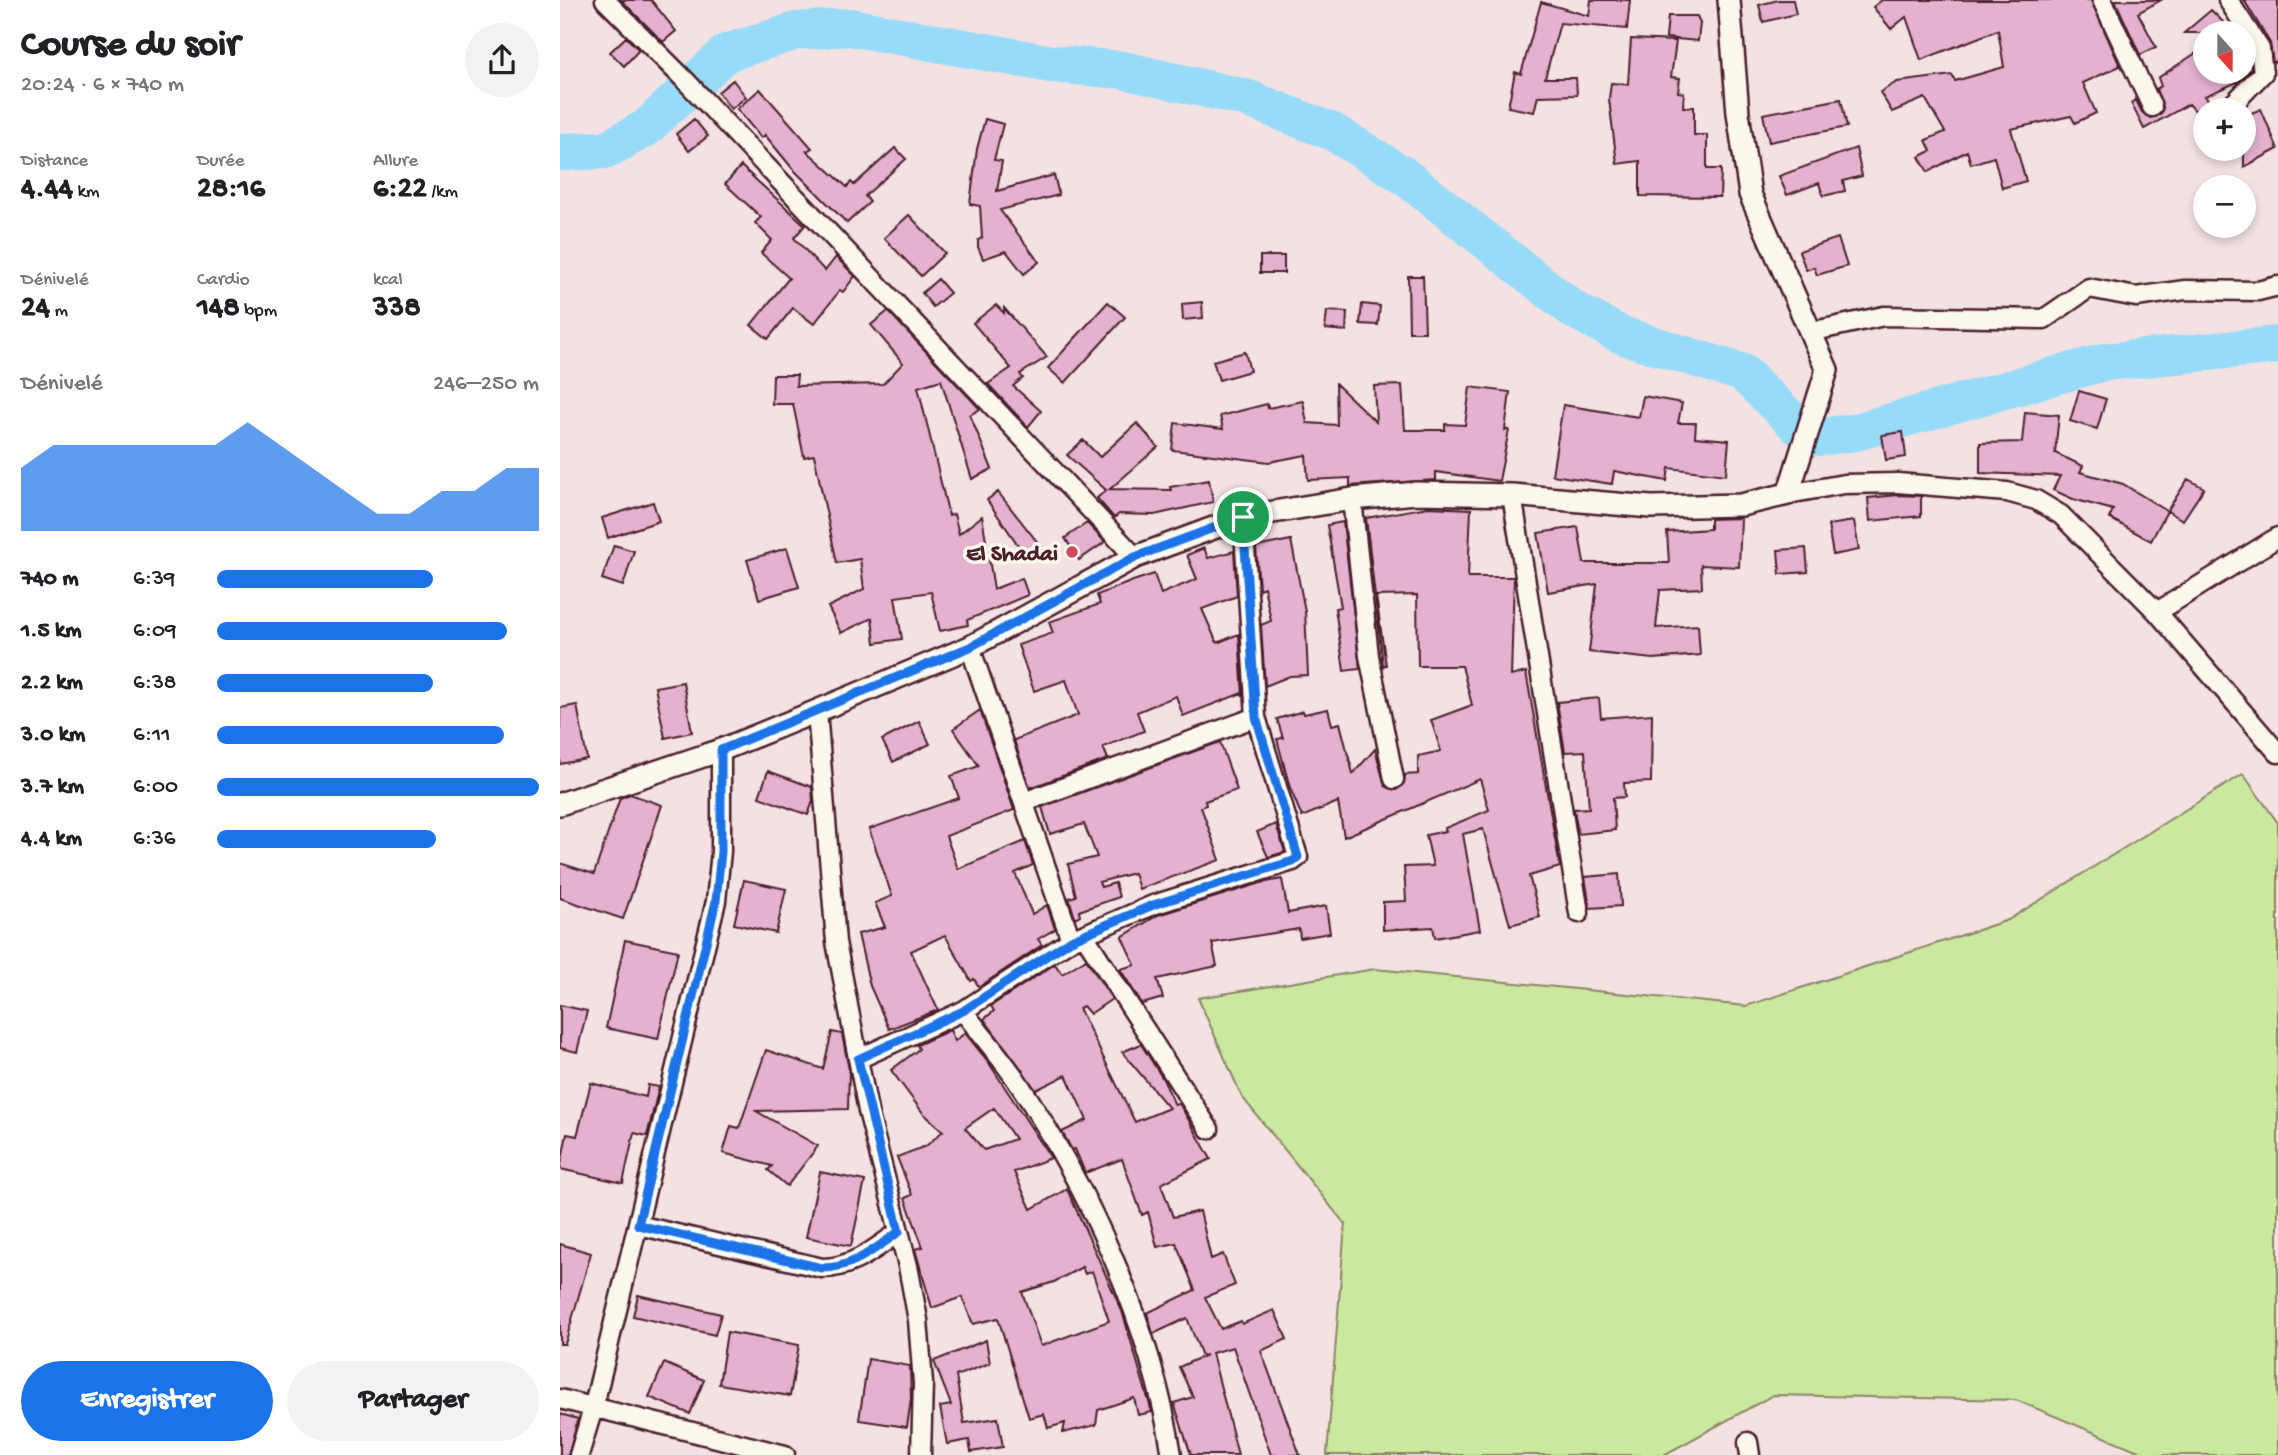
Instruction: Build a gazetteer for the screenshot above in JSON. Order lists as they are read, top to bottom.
{
  "places": ["El Shadai"],
  "north": "bottom",
  "page": {
    "heading": ["Course du soir", "20:24 · 6 × 740 m"],
    "map_buttons": ["+", "−"],
    "stats": [
      ["Distance", "4.44 km"],
      ["Durée", "28:16"],
      ["Allure", "6:22 /km"],
      ["Dénivelé", "24 m"],
      ["Cardio", "148 bpm"],
      ["kcal", "338"]
    ],
    "chart": ["Dénivelé", "246–250 m"],
    "list": [
      {
        "name": "740 m",
        "note": "6:39"
      },
      {
        "name": "1.5 km",
        "note": "6:09"
      },
      {
        "name": "2.2 km",
        "note": "6:38"
      },
      {
        "name": "3.0 km",
        "note": "6:11"
      },
      {
        "name": "3.7 km",
        "note": "6:00"
      },
      {
        "name": "4.4 km",
        "note": "6:36"
      }
    ],
    "buttons": ["Enregistrer", "Partager"]
  }
}
